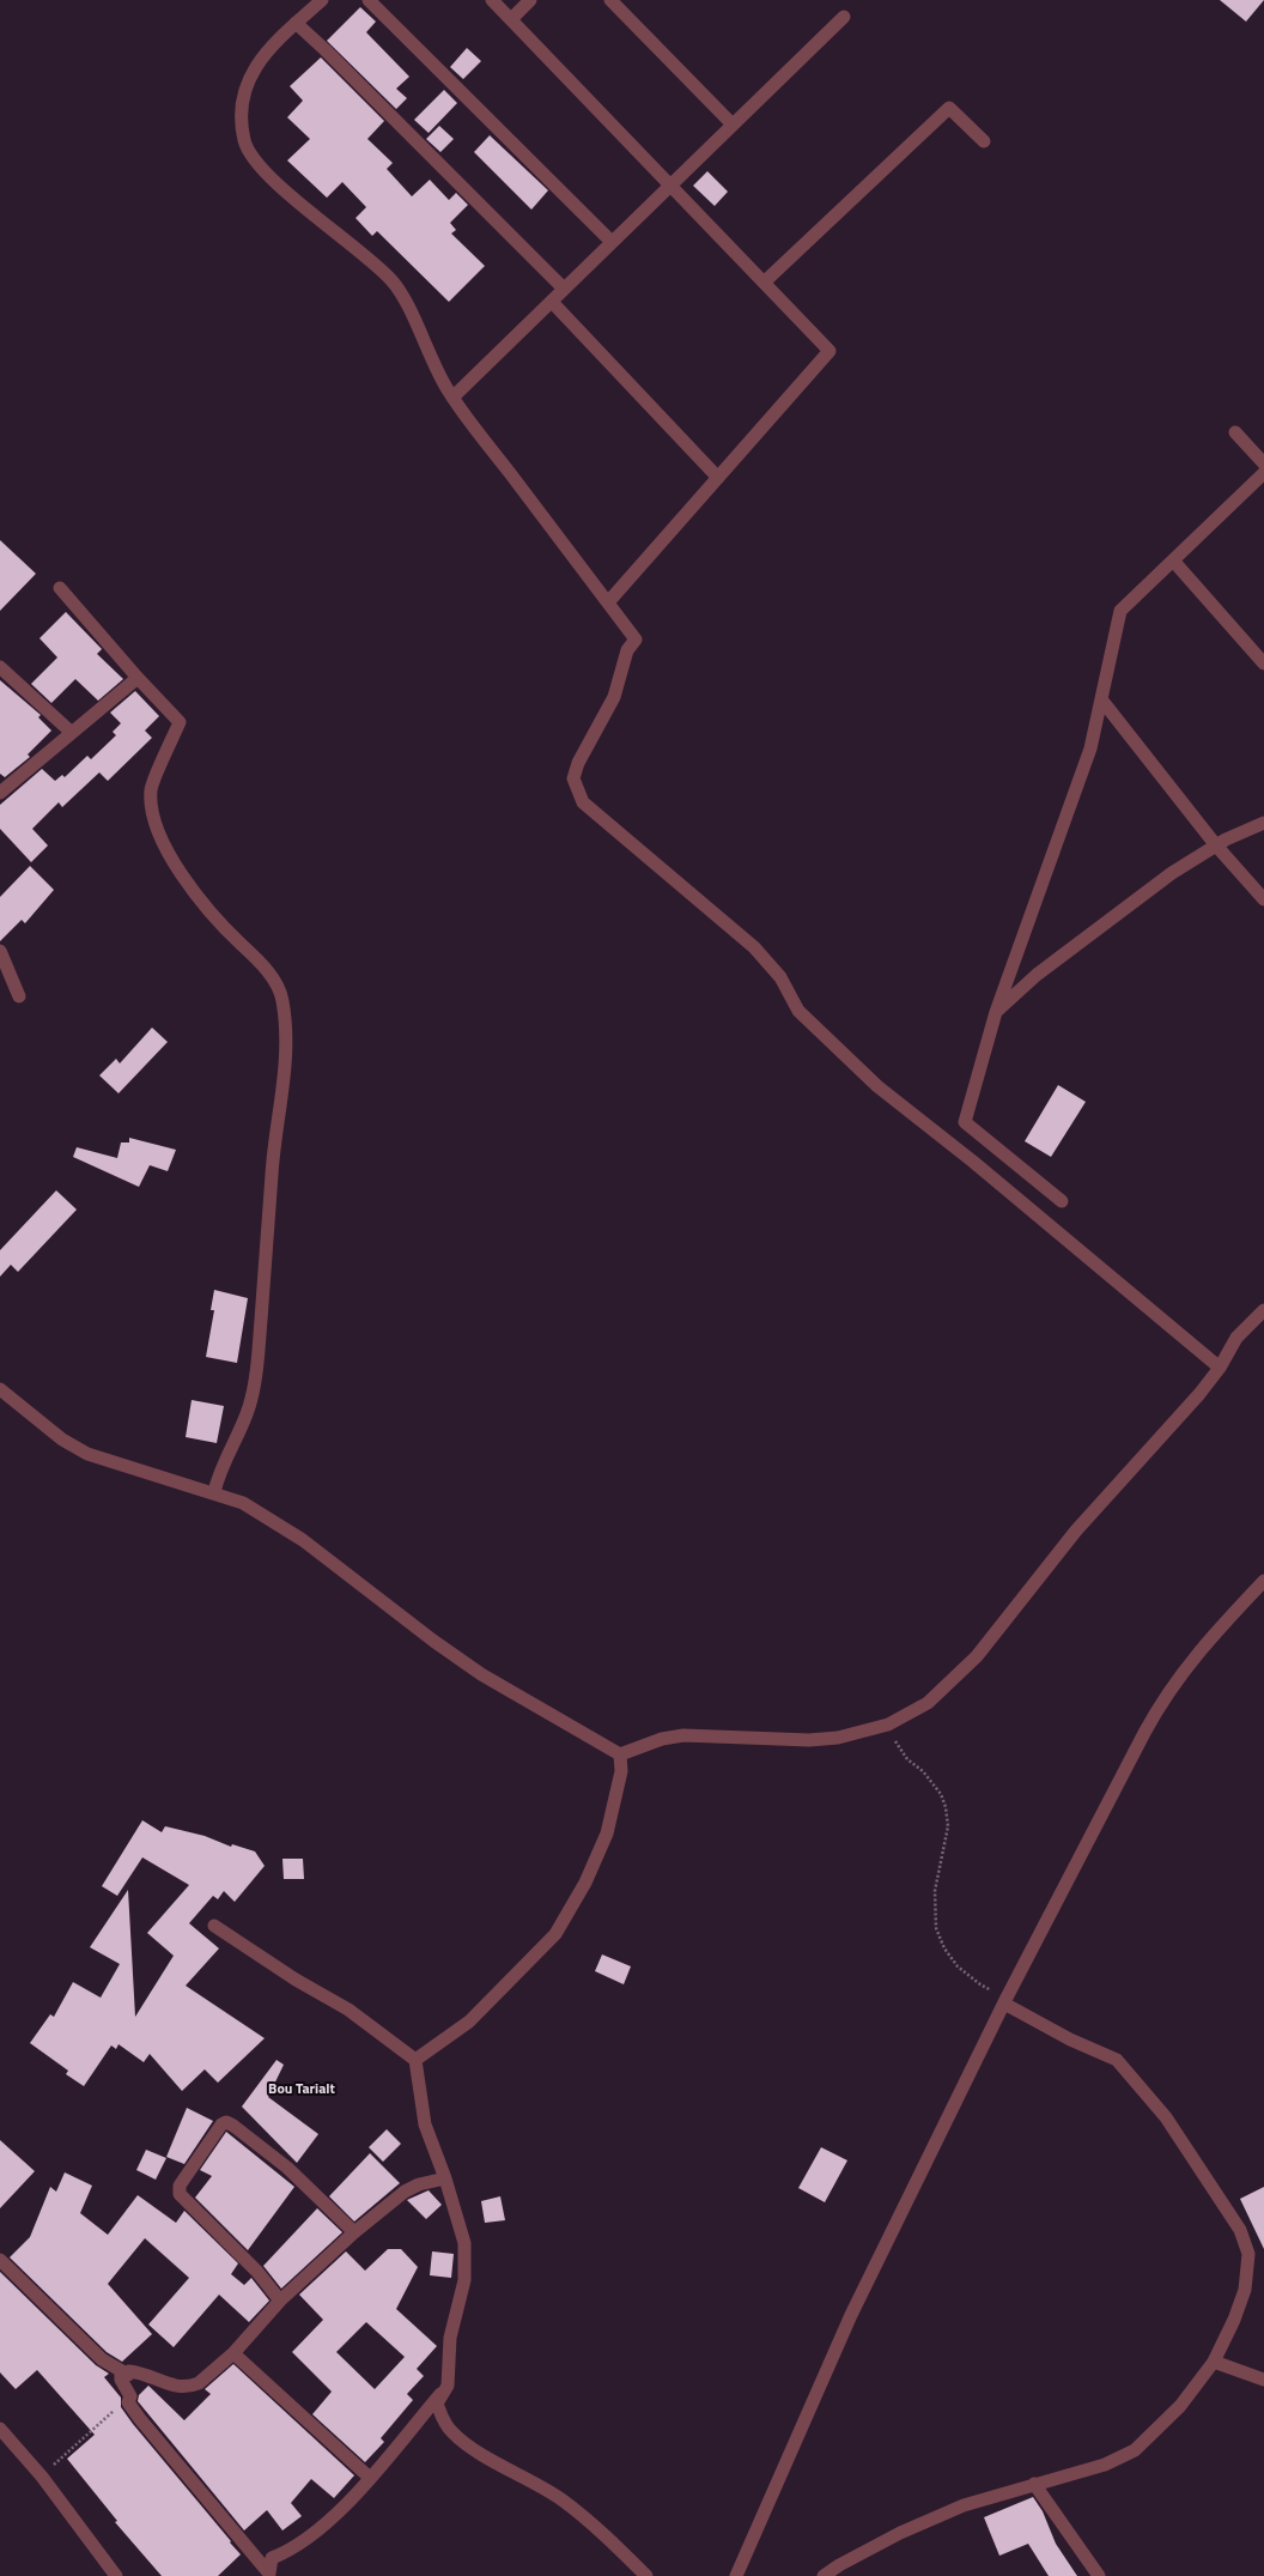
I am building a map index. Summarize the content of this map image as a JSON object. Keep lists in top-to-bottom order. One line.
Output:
{"districts":["Bou Tarialt"]}
